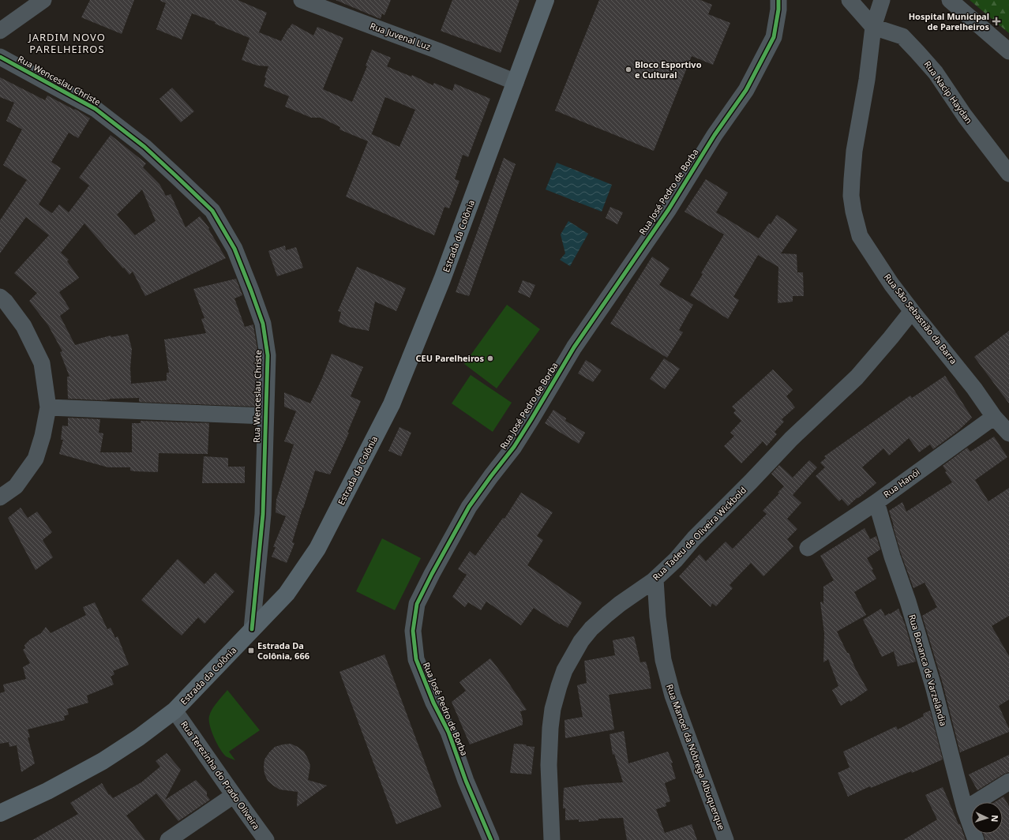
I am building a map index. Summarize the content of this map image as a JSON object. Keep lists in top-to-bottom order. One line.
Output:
{"streets":{"main road":["Estrada da Colônia"],"street":["Rua Juvenal Luz","Rua Wenceslau Christe","Rua Nacip Haydan","Rua José Pedro de Borba","Rua São Sebastião da Barra","Rua Hanói","Rua Tadeu de Oliveira Wickbold","Rua Bonanca de Varzelândia","Rua Manoel da Nóbrega Albuquerque","Rua Terezinha do Prado Oliveira"]},"crossings":[["Rua Juvenal Luz","Estrada da Colônia"],["Rua Wenceslau Christe","Estrada da Colônia"],["Rua Nacip Haydan","Rua São Sebastião da Barra"],["Estrada da Colônia","Rua Terezinha do Prado Oliveira"],["Rua São Sebastião da Barra","Rua Hanói"],["Rua São Sebastião da Barra","Rua Tadeu de Oliveira Wickbold"],["Rua Hanói","Rua Bonanca de Varzelândia"],["Rua Tadeu de Oliveira Wickbold","Rua Manoel da Nóbrega Albuquerque"]],"districts":["JARDIM NOVO PARELHEIROS"],"places":{"health":["Hospital Municipal de Parelheiros"],"other":["Bloco Esportivo e Cultural","CEU Parelheiros"],"transit":["Estrada Da Colônia, 666"]},"north":"right"}
